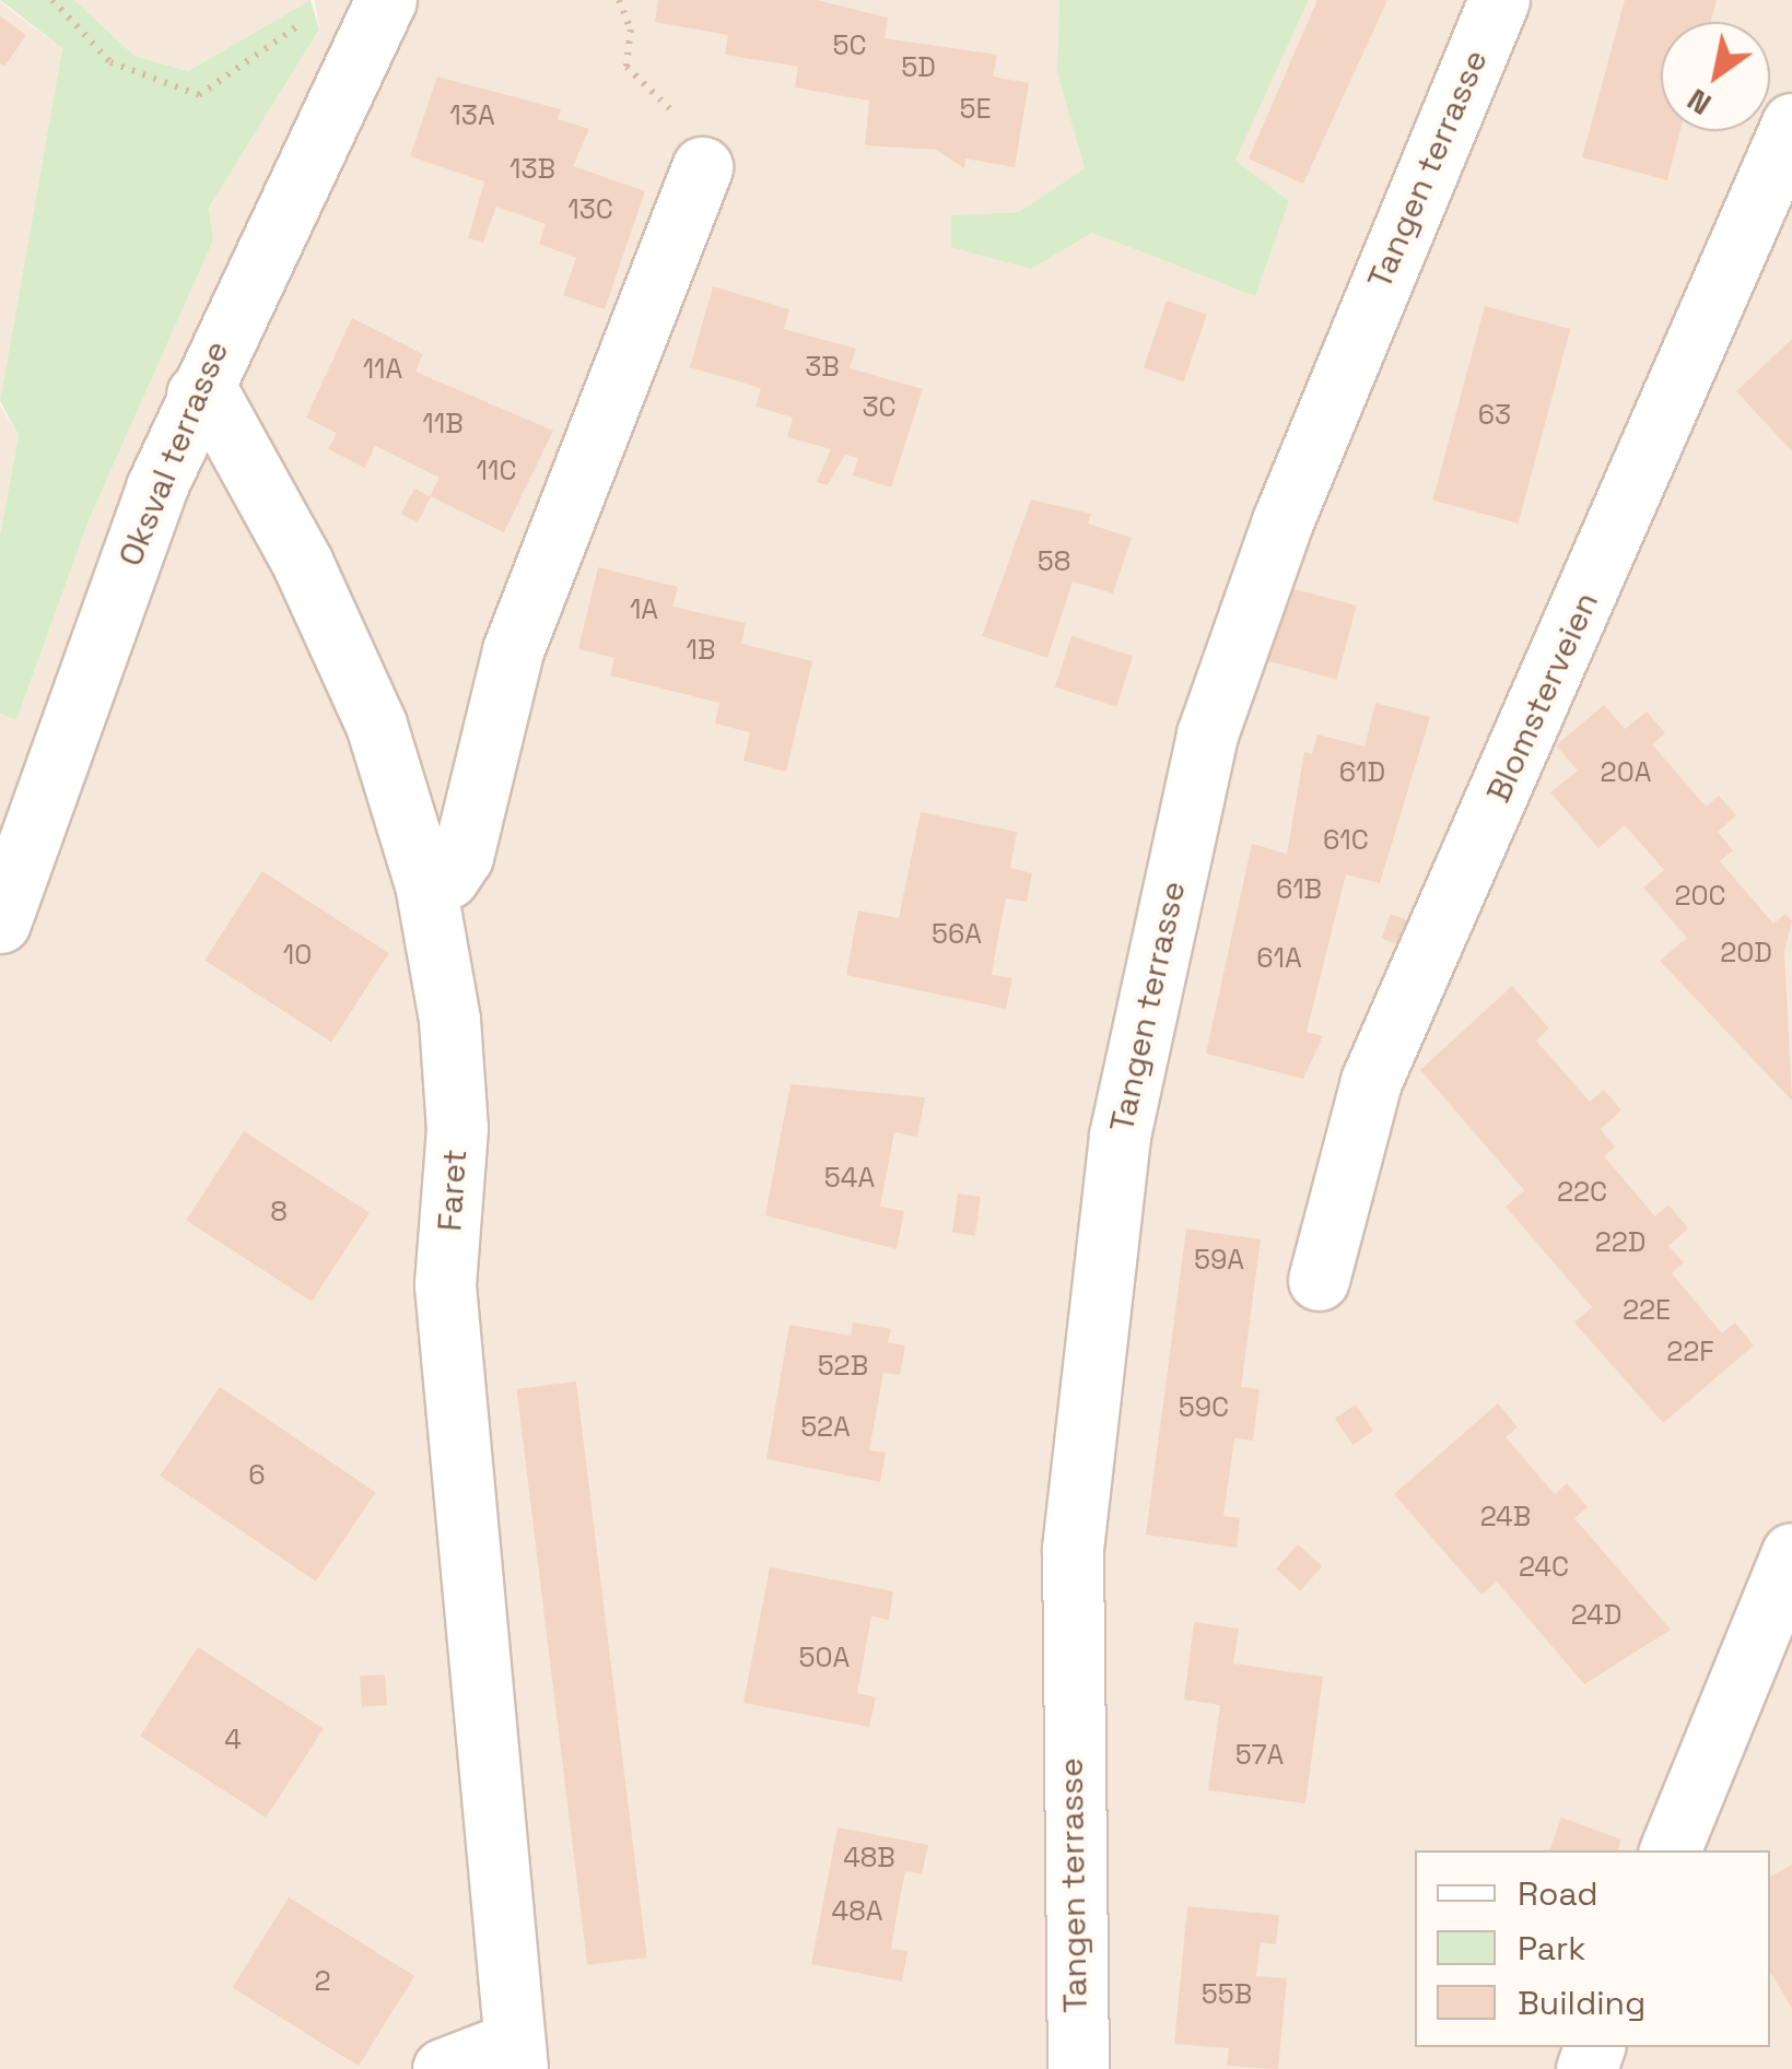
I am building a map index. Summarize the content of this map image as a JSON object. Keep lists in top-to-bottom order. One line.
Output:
{"streets":{"street":["Tangen terrasse","Oksval terrasse","Blomsterveien","Faret"]},"crossings":[["Oksval terrasse","Faret"]],"house_numbers":["5C","5D","5E","13A","13B","13C","3B","11A","3C","63","11B","11C","58","1A","1B","61D","20A","61C","61B","20C","56A","20D","10","61A","54A","22C","8","22D","59A","22E","22F","52B","59C","52A","6","24B","24C","24D","50A","4","57A","48B","48A","2","55B"],"legend":["Road","Park","Building"],"north":"bottom left"}
